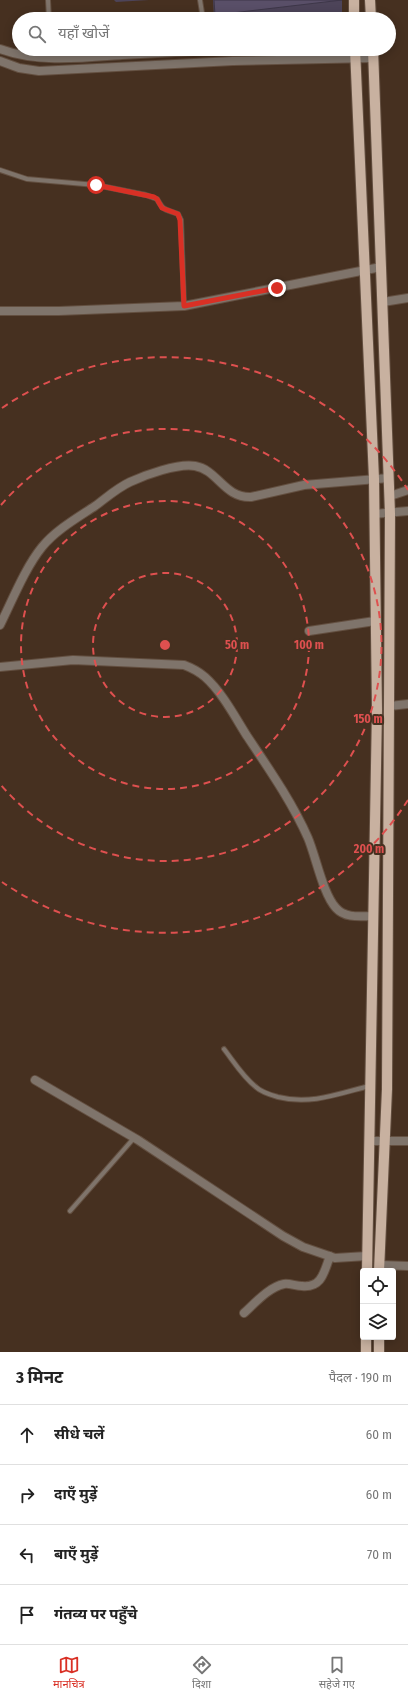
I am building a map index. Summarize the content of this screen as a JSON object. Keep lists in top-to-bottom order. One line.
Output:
{"page":{"search":"यहाँ खोजें","heading":["3 मिनट","पैदल · 190 m"],"list":[["सीधे चलें","60 m"],["दाएँ मुड़ें","60 m"],["बाएँ मुड़ें","70 m"],"गंतव्य पर पहुँचे"],"nav":["मानचित्र","दिशा","सहेजे गए"]},"rings":["50 m","100 m","150 m","200 m"]}
